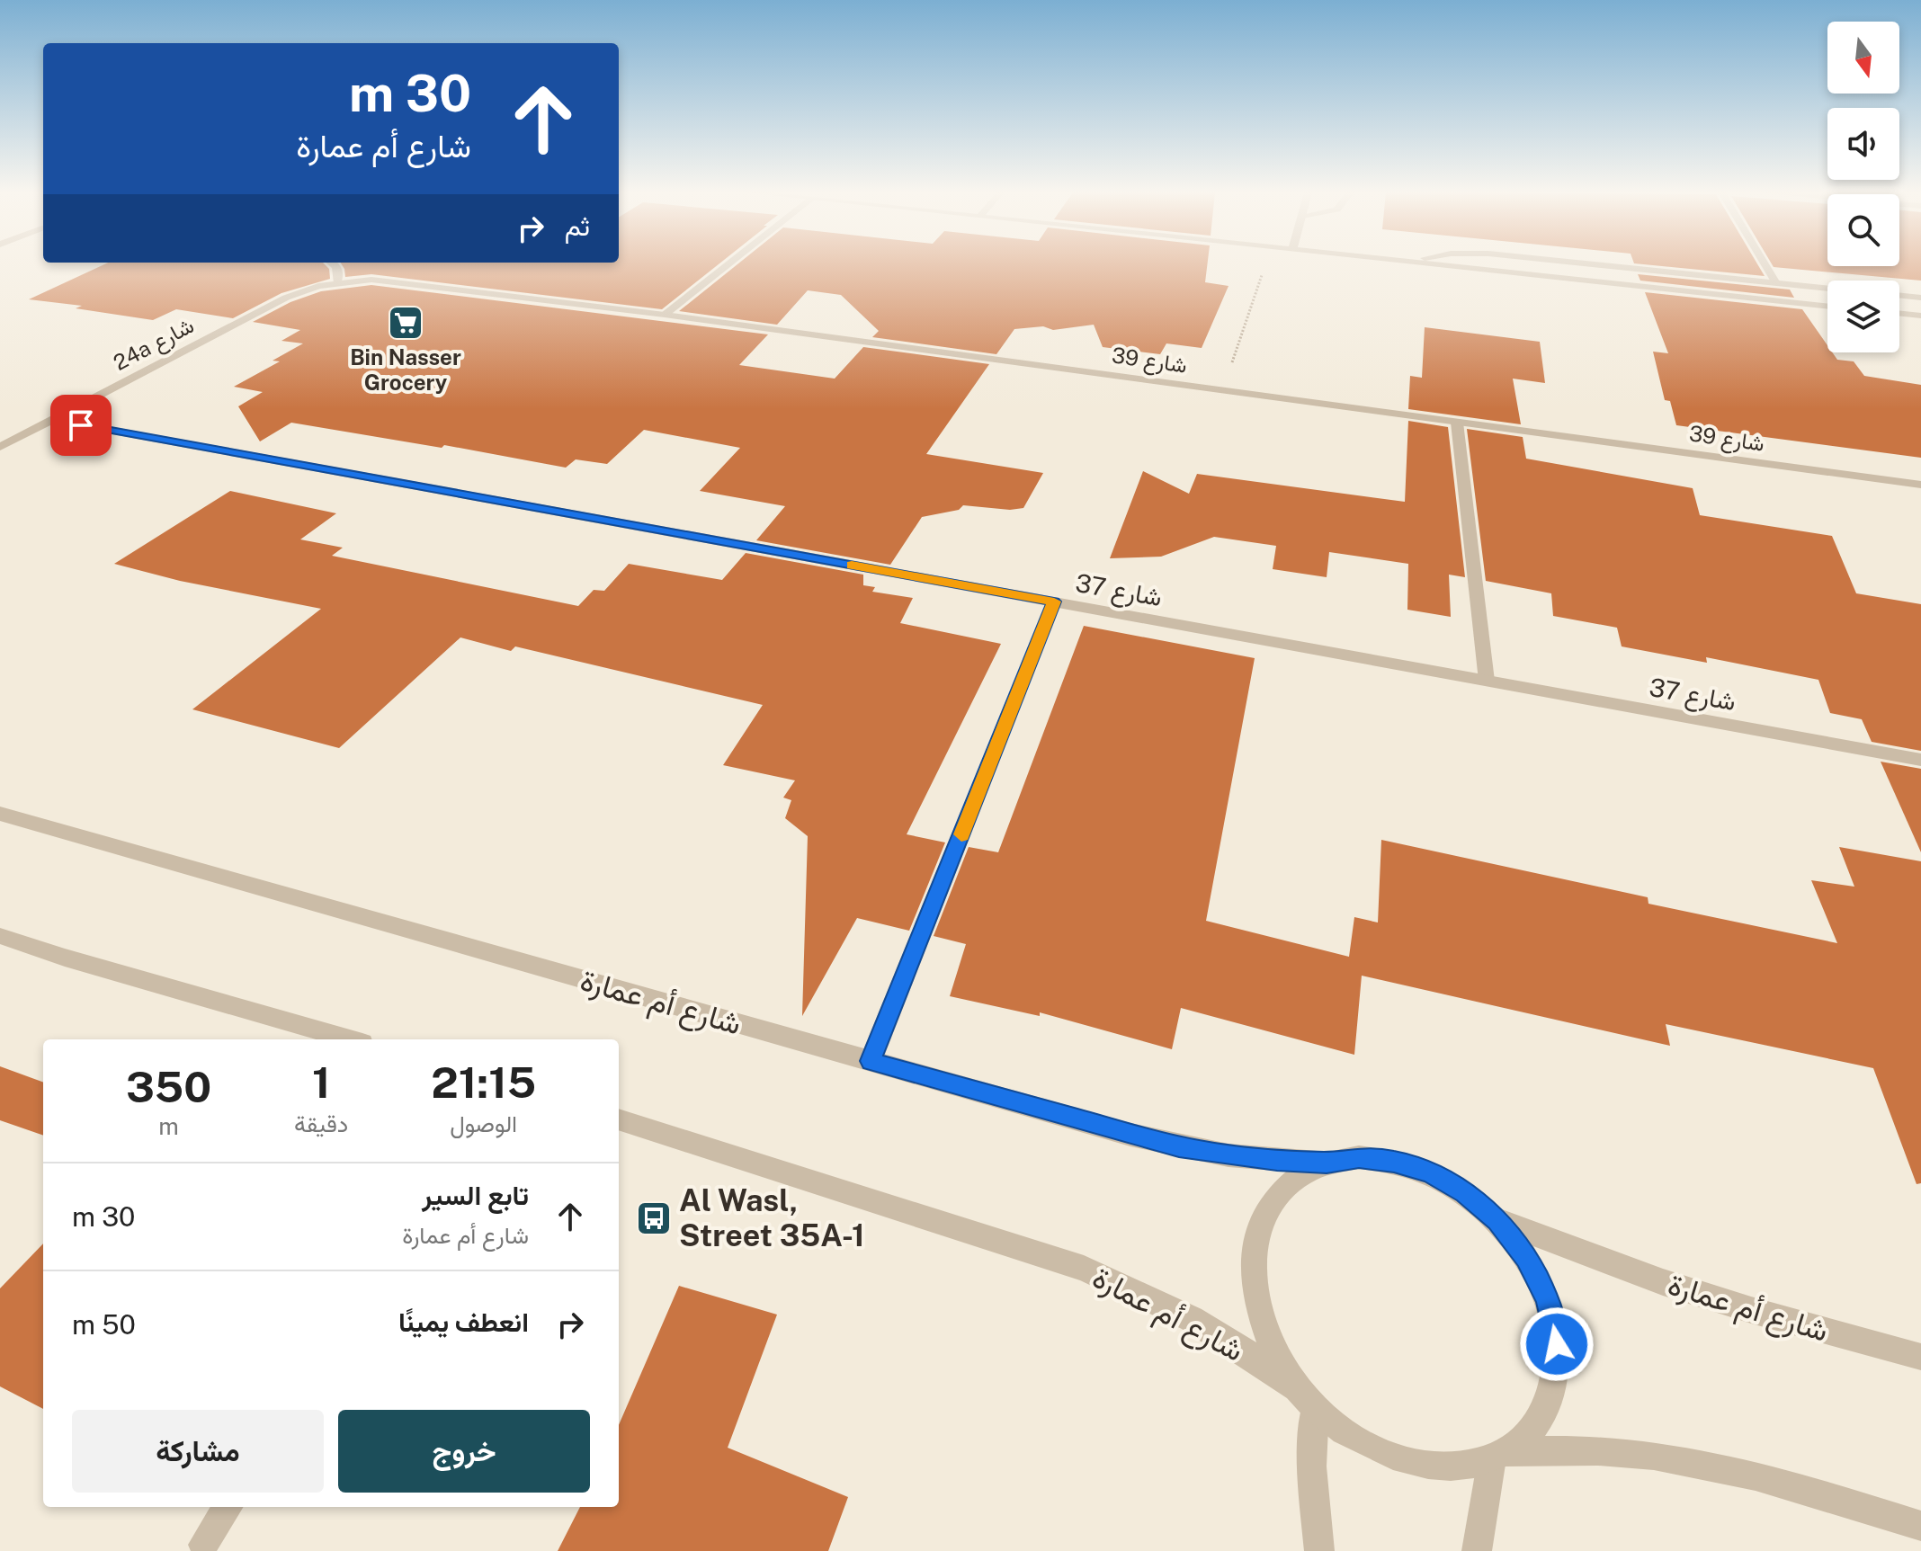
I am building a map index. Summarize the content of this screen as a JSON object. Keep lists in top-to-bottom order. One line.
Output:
{"streets":{"street":["24a شارع","شارع 39","شارع 37","شارع أم عمارة"]},"crossings":[["24a شارع","شارع 39"],["24a شارع","شارع 37"]],"places":{"supermarket":["Bin Nasser Grocery"],"bus stop":["Al Wasl, Street 35A-1"]},"north":"bottom","page":{"turn":["30 m","شارع أم عمارة"],"then":"ثم","eta":["21:15","الوصول","1","دقيقة","350","m"],"list":[{"name":"تابع السير","note":"شارع أم عمارة","value":"30 m"},{"name":"انعطف يمينًا","value":"50 m"}],"buttons":["خروج","مشاركة"]}}
